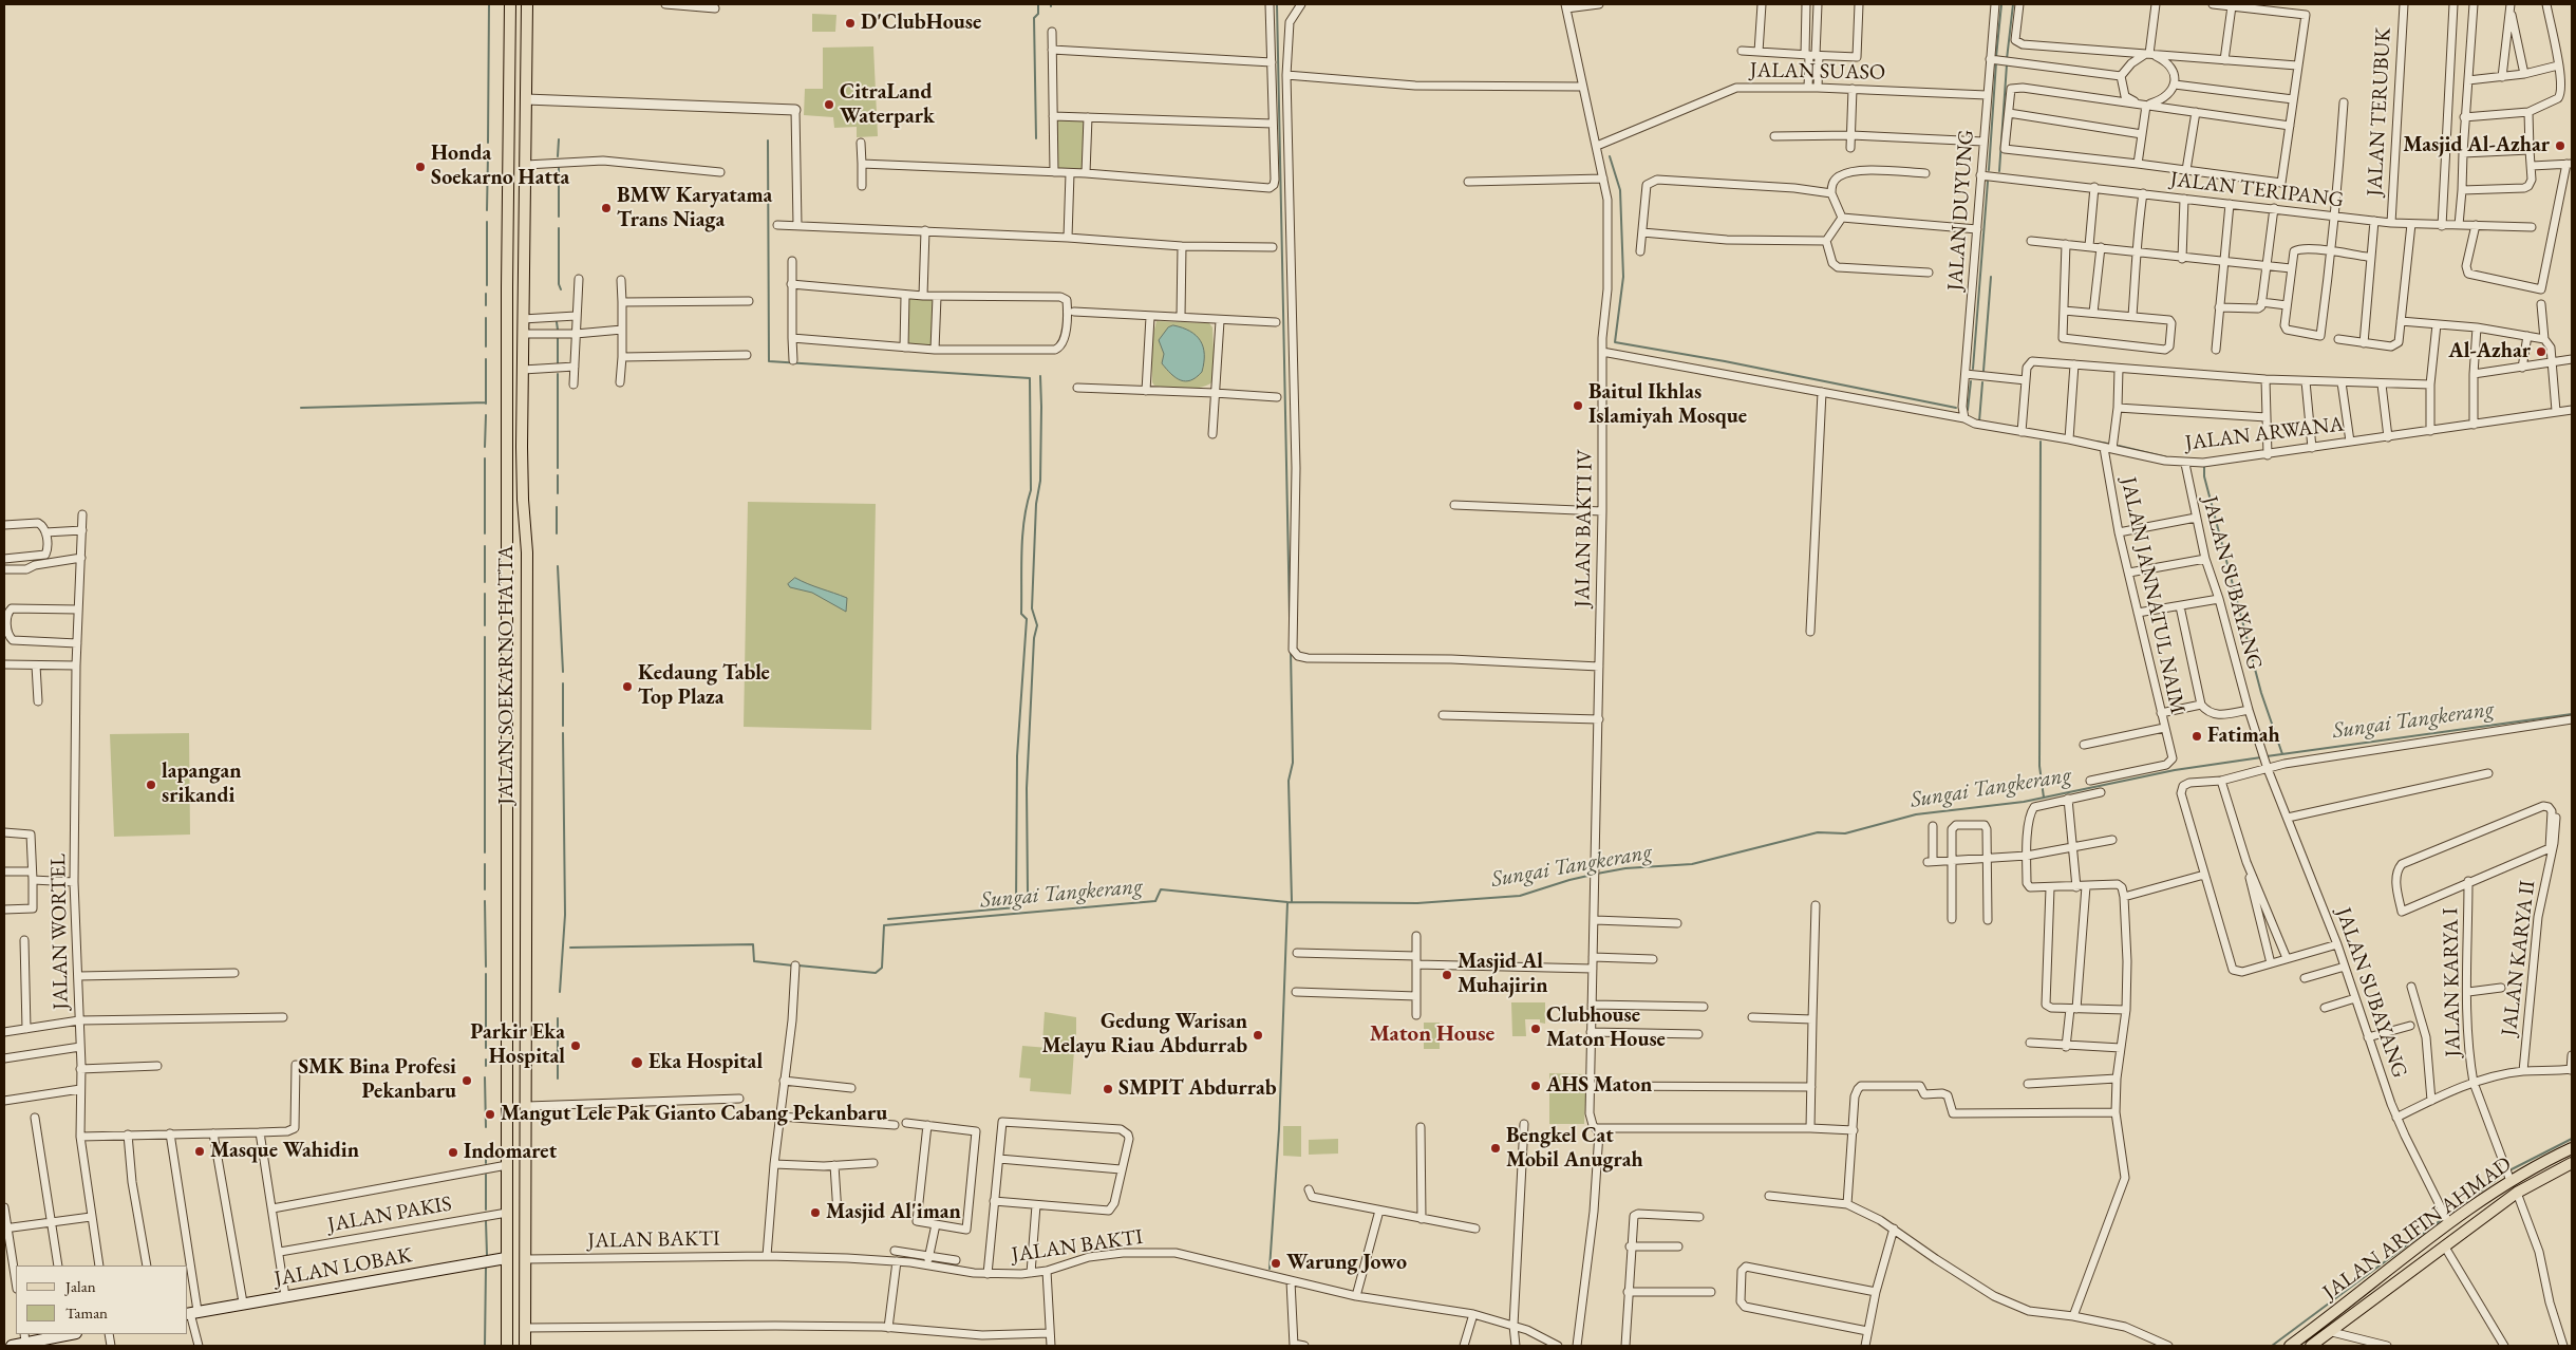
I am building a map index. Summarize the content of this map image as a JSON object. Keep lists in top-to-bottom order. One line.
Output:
{"streets":{"main road":["JALAN SOEKARNO HATTA","JALAN ARIFIN AHMAD","JALAN LOBAK"],"street":["JALAN SUASO","JALAN TERUBUK","JALAN TERIPANG","JALAN DUYUNG","JALAN ARWANA","JALAN BAKTI IV","JALAN SUBAYANG","JALAN JANNATUL NAIM","JALAN WORTEL","JALAN KARYA II","JALAN KARYA I","JALAN PAKIS","JALAN BAKTI"]},"crossings":[["JALAN SUASO","JALAN DUYUNG"],["JALAN SUASO","JALAN BAKTI IV"],["JALAN TERUBUK","JALAN TERIPANG"],["JALAN TERIPANG","JALAN DUYUNG"],["JALAN DUYUNG","JALAN ARWANA"],["JALAN ARWANA","JALAN BAKTI IV"],["JALAN ARWANA","JALAN SUBAYANG"],["JALAN ARWANA","JALAN JANNATUL NAIM"],["JALAN SUBAYANG","JALAN ARIFIN AHMAD"],["JALAN SOEKARNO HATTA","JALAN PAKIS"],["JALAN SOEKARNO HATTA","JALAN BAKTI"],["JALAN SOEKARNO HATTA","JALAN LOBAK"],["JALAN KARYA I","JALAN ARIFIN AHMAD"]],"districts":["Maton House"],"water":["Sungai Tangkerang"],"places":["D'ClubHouse","CitraLand Waterpark","Masjid Al-Azhar","Honda Soekarno Hatta","BMW Karyatama Trans Niaga","Al-Azhar","Baitul Ikhlas Islamiyah Mosque","Kedaung Table Top Plaza","Fatimah","lapangan srikandi","Masjid Al Muhajirin","Clubhouse Maton House","Gedung Warisan Melayu Riau Abdurrab","Parkir Eka Hospital","Eka Hospital","SMK Bina Profesi Pekanbaru","AHS Maton","SMPIT Abdurrab","Mangut Lele Pak Gianto Cabang Pekanbaru","Bengkel Cat Mobil Anugrah","Masque Wahidin","Indomaret","Masjid Al'iman","Warung Jowo"],"legend":["Jalan","Taman"]}
